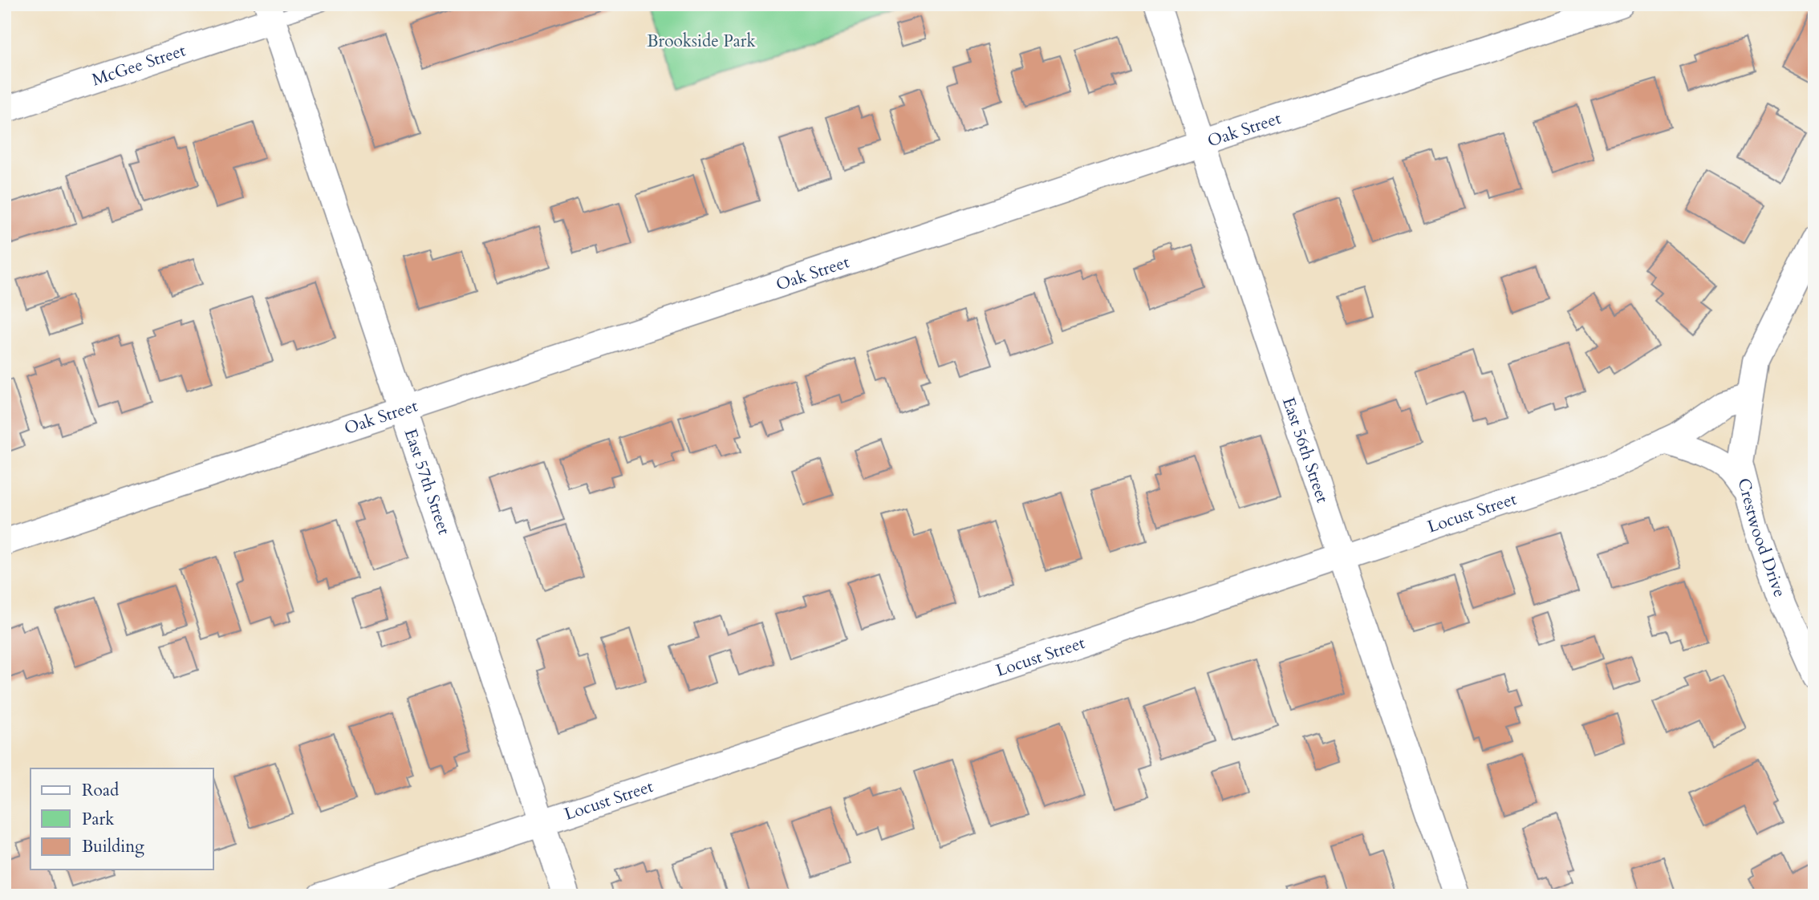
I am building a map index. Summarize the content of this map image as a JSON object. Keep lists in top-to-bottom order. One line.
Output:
{"streets":{"street":["McGee Street","Oak Street","East 56th Street","East 57th Street","Locust Street","Crestwood Drive"]},"crossings":[["McGee Street","East 57th Street"],["Oak Street","East 56th Street"],["Oak Street","East 57th Street"],["East 56th Street","Locust Street"],["East 57th Street","Locust Street"],["Locust Street","Crestwood Drive"]],"parks":["Brookside Park"],"legend":["Road","Park","Building"]}
